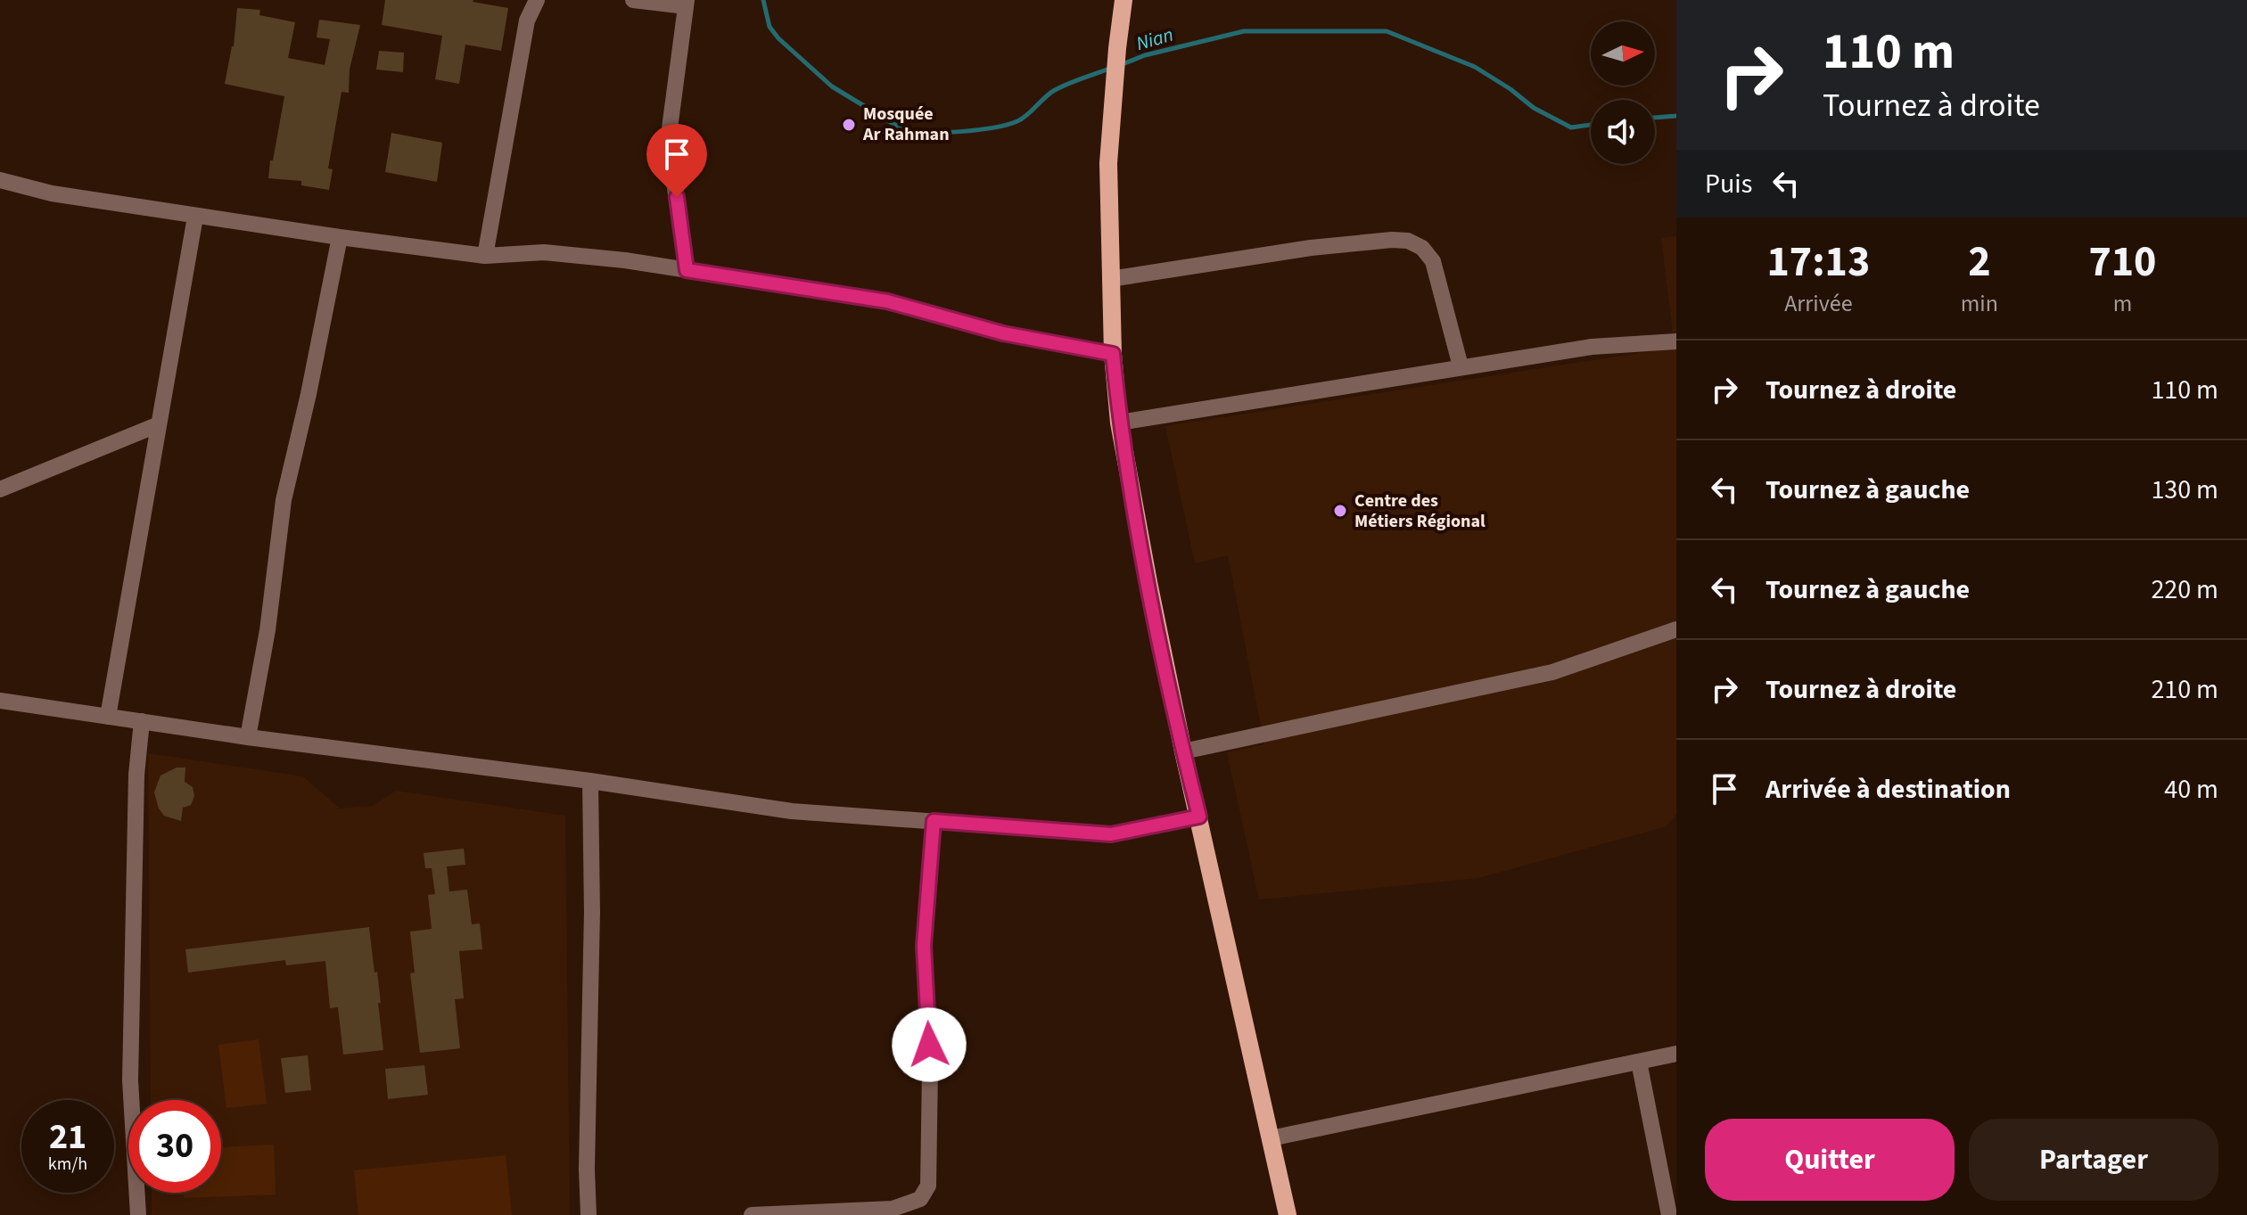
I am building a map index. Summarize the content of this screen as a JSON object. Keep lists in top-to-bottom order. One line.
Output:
{"water":["Nian"],"places":["Mosquée Ar Rahman","Centre des Métiers Régional"],"north":"right","page":{"turn":["110 m","Tournez à droite"],"then":"Puis","eta":["17:13","Arrivée","2","min","710","m"],"list":[{"name":"Tournez à droite","value":"110 m"},{"name":"Tournez à gauche","value":"130 m"},{"name":"Tournez à gauche","value":"220 m"},{"name":"Tournez à droite","value":"210 m"},{"name":"Arrivée à destination","value":"40 m"}],"speed":"21 km/h","limit":"30","buttons":["Quitter","Partager"]}}
